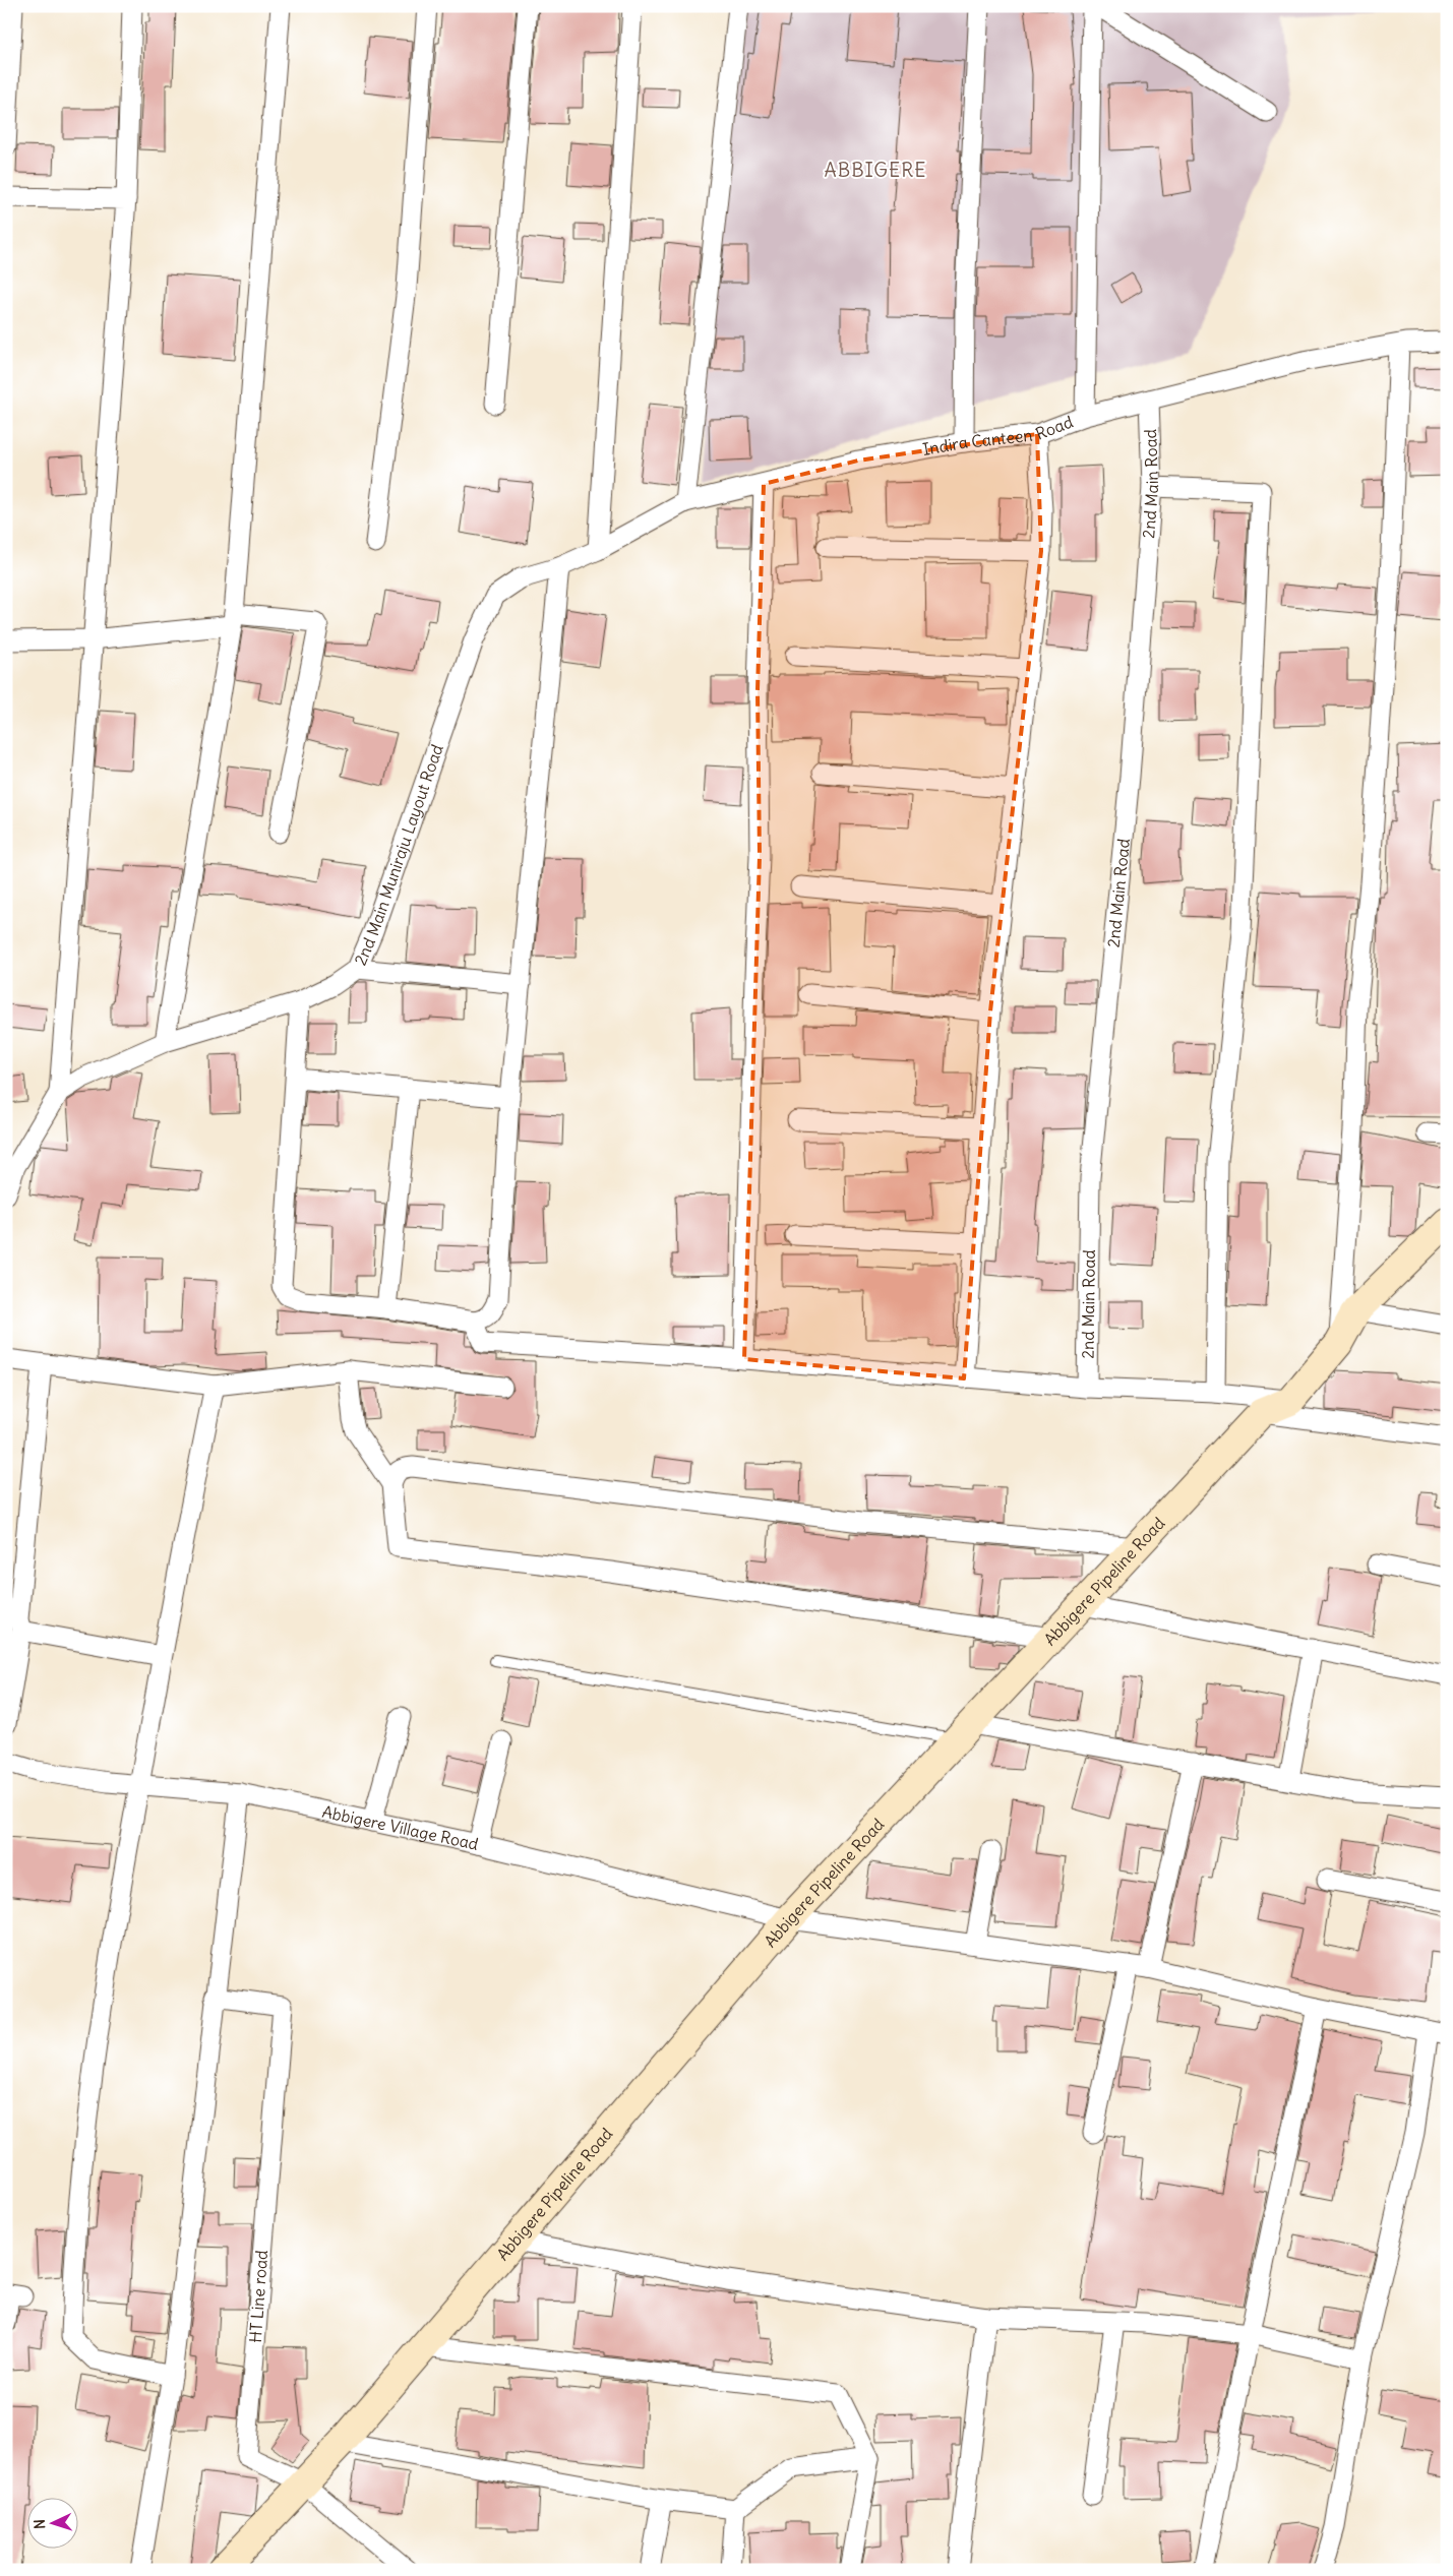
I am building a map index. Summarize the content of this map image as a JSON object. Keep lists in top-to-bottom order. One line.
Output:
{"streets":{"street":["Indira Canteen Road","2nd Main Road","2nd Main Muniraju Layout Road","Abbigere Pipeline Road","Abbigere Village Road","HT Line road"]},"crossings":[["Indira Canteen Road","2nd Main Road"],["Indira Canteen Road","2nd Main Muniraju Layout Road"],["Abbigere Pipeline Road","Abbigere Village Road"],["Abbigere Pipeline Road","HT Line road"]],"districts":["ABBIGERE"],"north":"left"}
